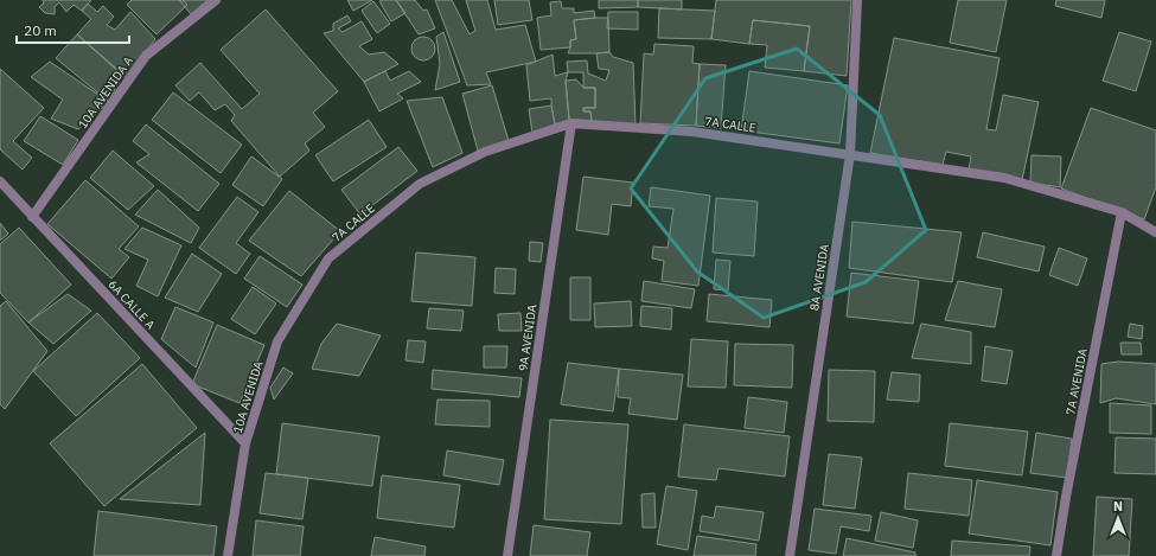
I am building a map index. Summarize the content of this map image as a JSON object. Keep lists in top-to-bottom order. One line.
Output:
{"streets":{"street":["10A AVENIDA A","7A CALLE","8A AVENIDA","6A CALLE A","9A AVENIDA","7A AVENIDA","10A AVENIDA"]},"crossings":[["10A AVENIDA A","6A CALLE A"],["7A CALLE","8A AVENIDA"],["7A CALLE","9A AVENIDA"],["7A CALLE","7A AVENIDA"],["7A CALLE","10A AVENIDA"],["6A CALLE A","10A AVENIDA"]],"scale_bar":"20 m","north":"top"}
